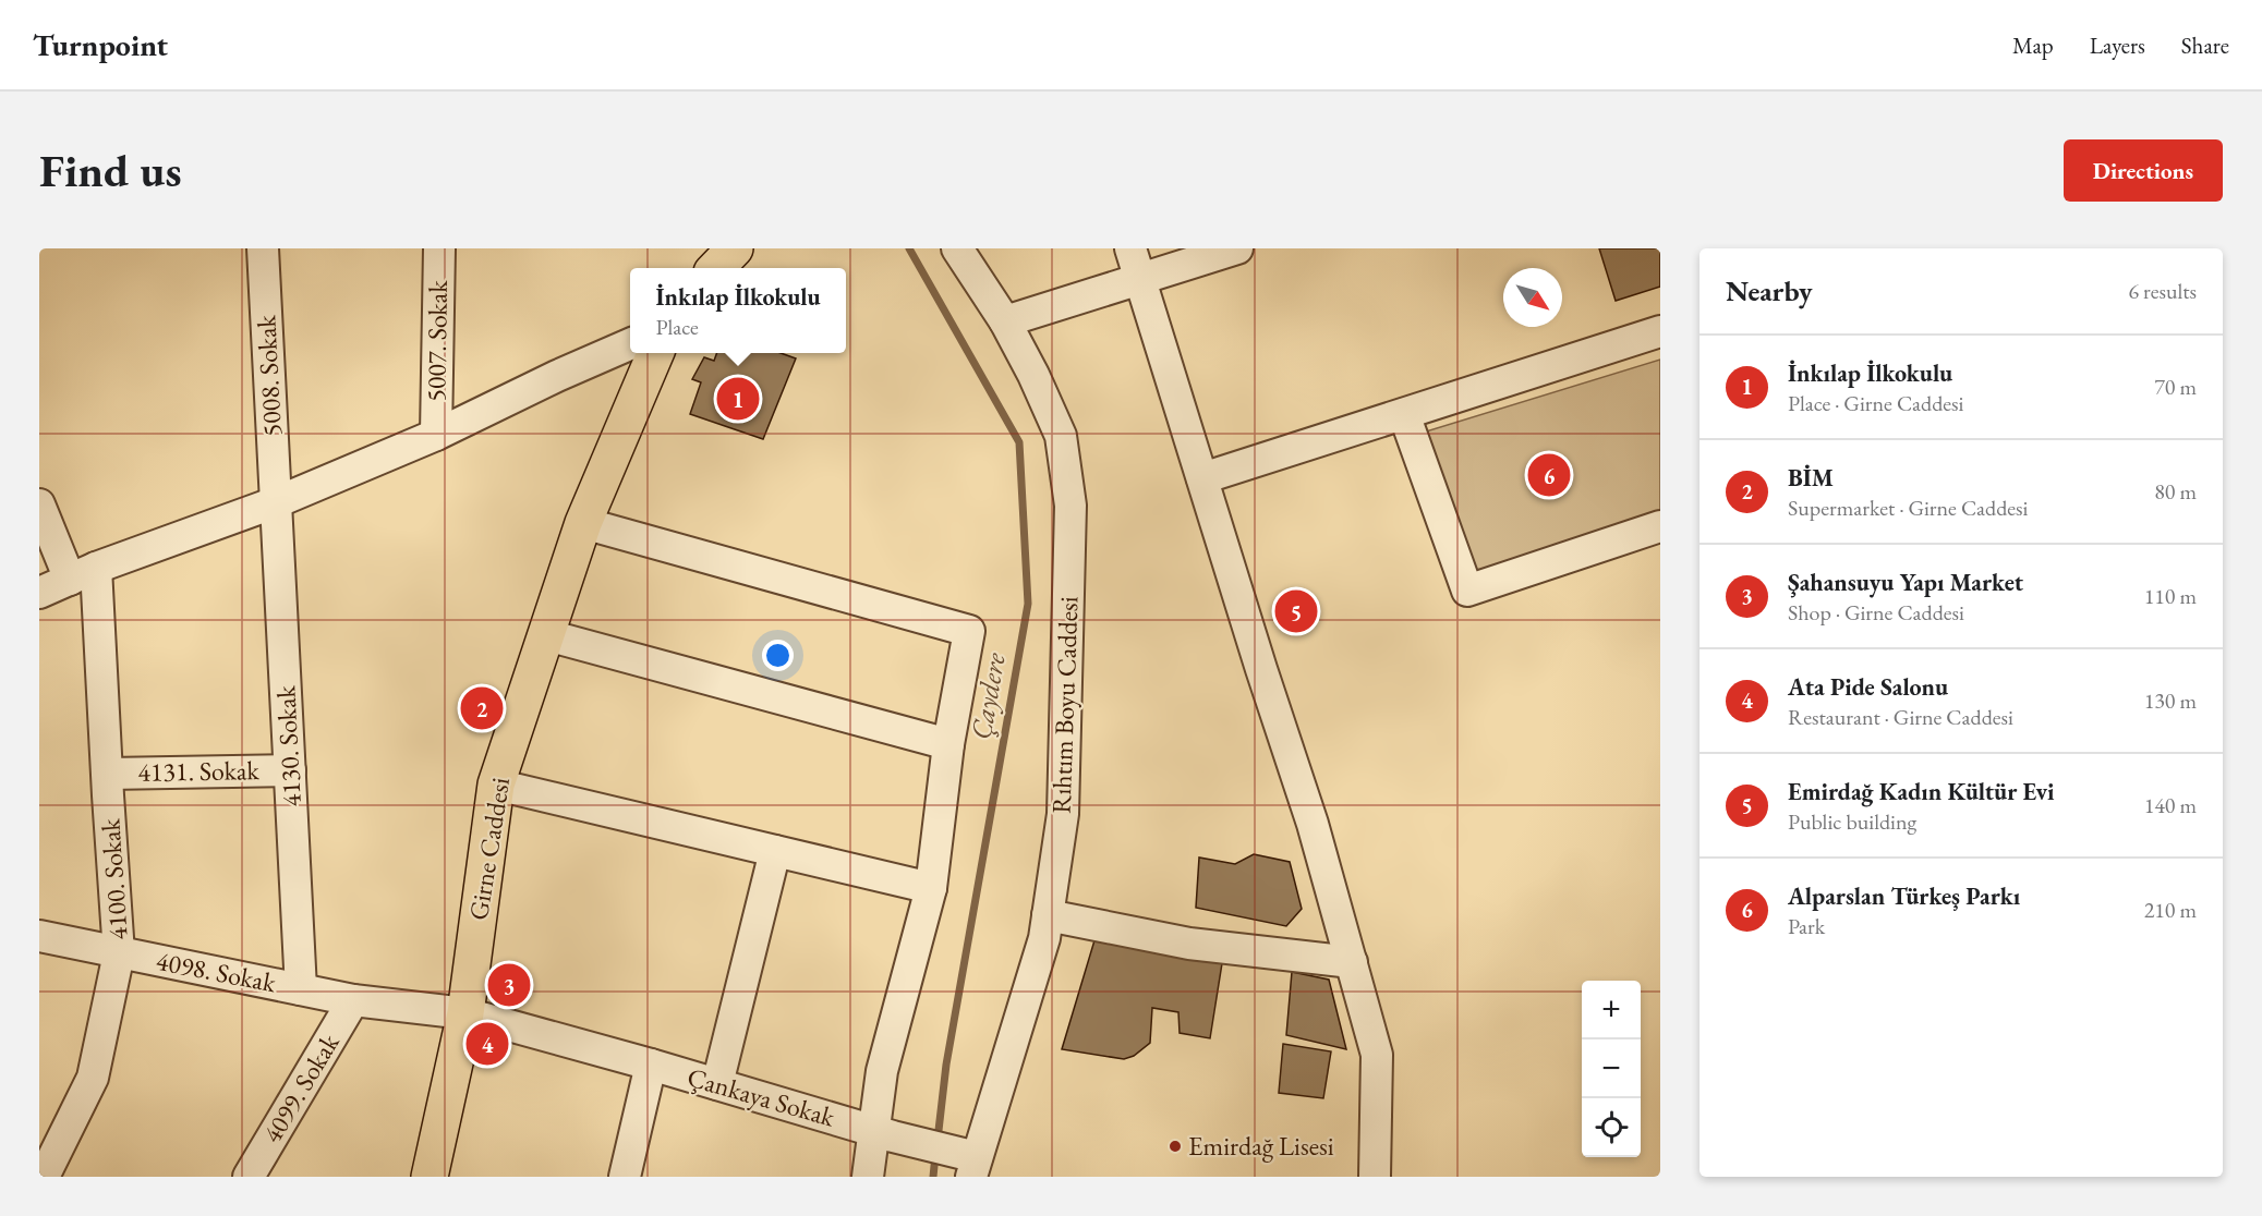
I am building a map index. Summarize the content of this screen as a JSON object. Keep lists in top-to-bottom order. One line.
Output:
{"streets":{"main road":["Girne Caddesi"],"street":["5007. Sokak","5008. Sokak","Rıhtım Boyu Caddesi","4130. Sokak","4131. Sokak","4100. Sokak","4098. Sokak","4099. Sokak","Çankaya Sokak"]},"crossings":[["5008. Sokak","4130. Sokak"],["Rıhtım Boyu Caddesi","Çankaya Sokak"],["4130. Sokak","4131. Sokak"],["4130. Sokak","4098. Sokak"],["4131. Sokak","4100. Sokak"],["Girne Caddesi","4098. Sokak"],["Girne Caddesi","Çankaya Sokak"],["4100. Sokak","4098. Sokak"],["4098. Sokak","4099. Sokak"],["4098. Sokak","Çankaya Sokak"]],"water":["Çaydere"],"places":["Emirdağ Lisesi"],"north":"bottom right","page":{"header":"Turnpoint","nav":["Map","Layers","Share"],"buttons":"Directions","title":"Find us","heading":["Nearby","6 results"],"popup":["İnkılap İlkokulu","Place"],"list":[{"mark":"1","name":"İnkılap İlkokulu","note":"Place · Girne Caddesi","value":"70 m"},{"mark":"2","name":"BİM","note":"Supermarket · Girne Caddesi","value":"80 m"},{"mark":"3","name":"Şahansuyu Yapı Market","note":"Shop · Girne Caddesi","value":"110 m"},{"mark":"4","name":"Ata Pide Salonu","note":"Restaurant · Girne Caddesi","value":"130 m"},{"mark":"5","name":"Emirdağ Kadın Kültür Evi","note":"Public building","value":"140 m"},{"mark":"6","name":"Alparslan Türkeş Parkı","note":"Park","value":"210 m"}],"pins":["1","6","5","2","3","4"],"map_buttons":["+","−"]}}
